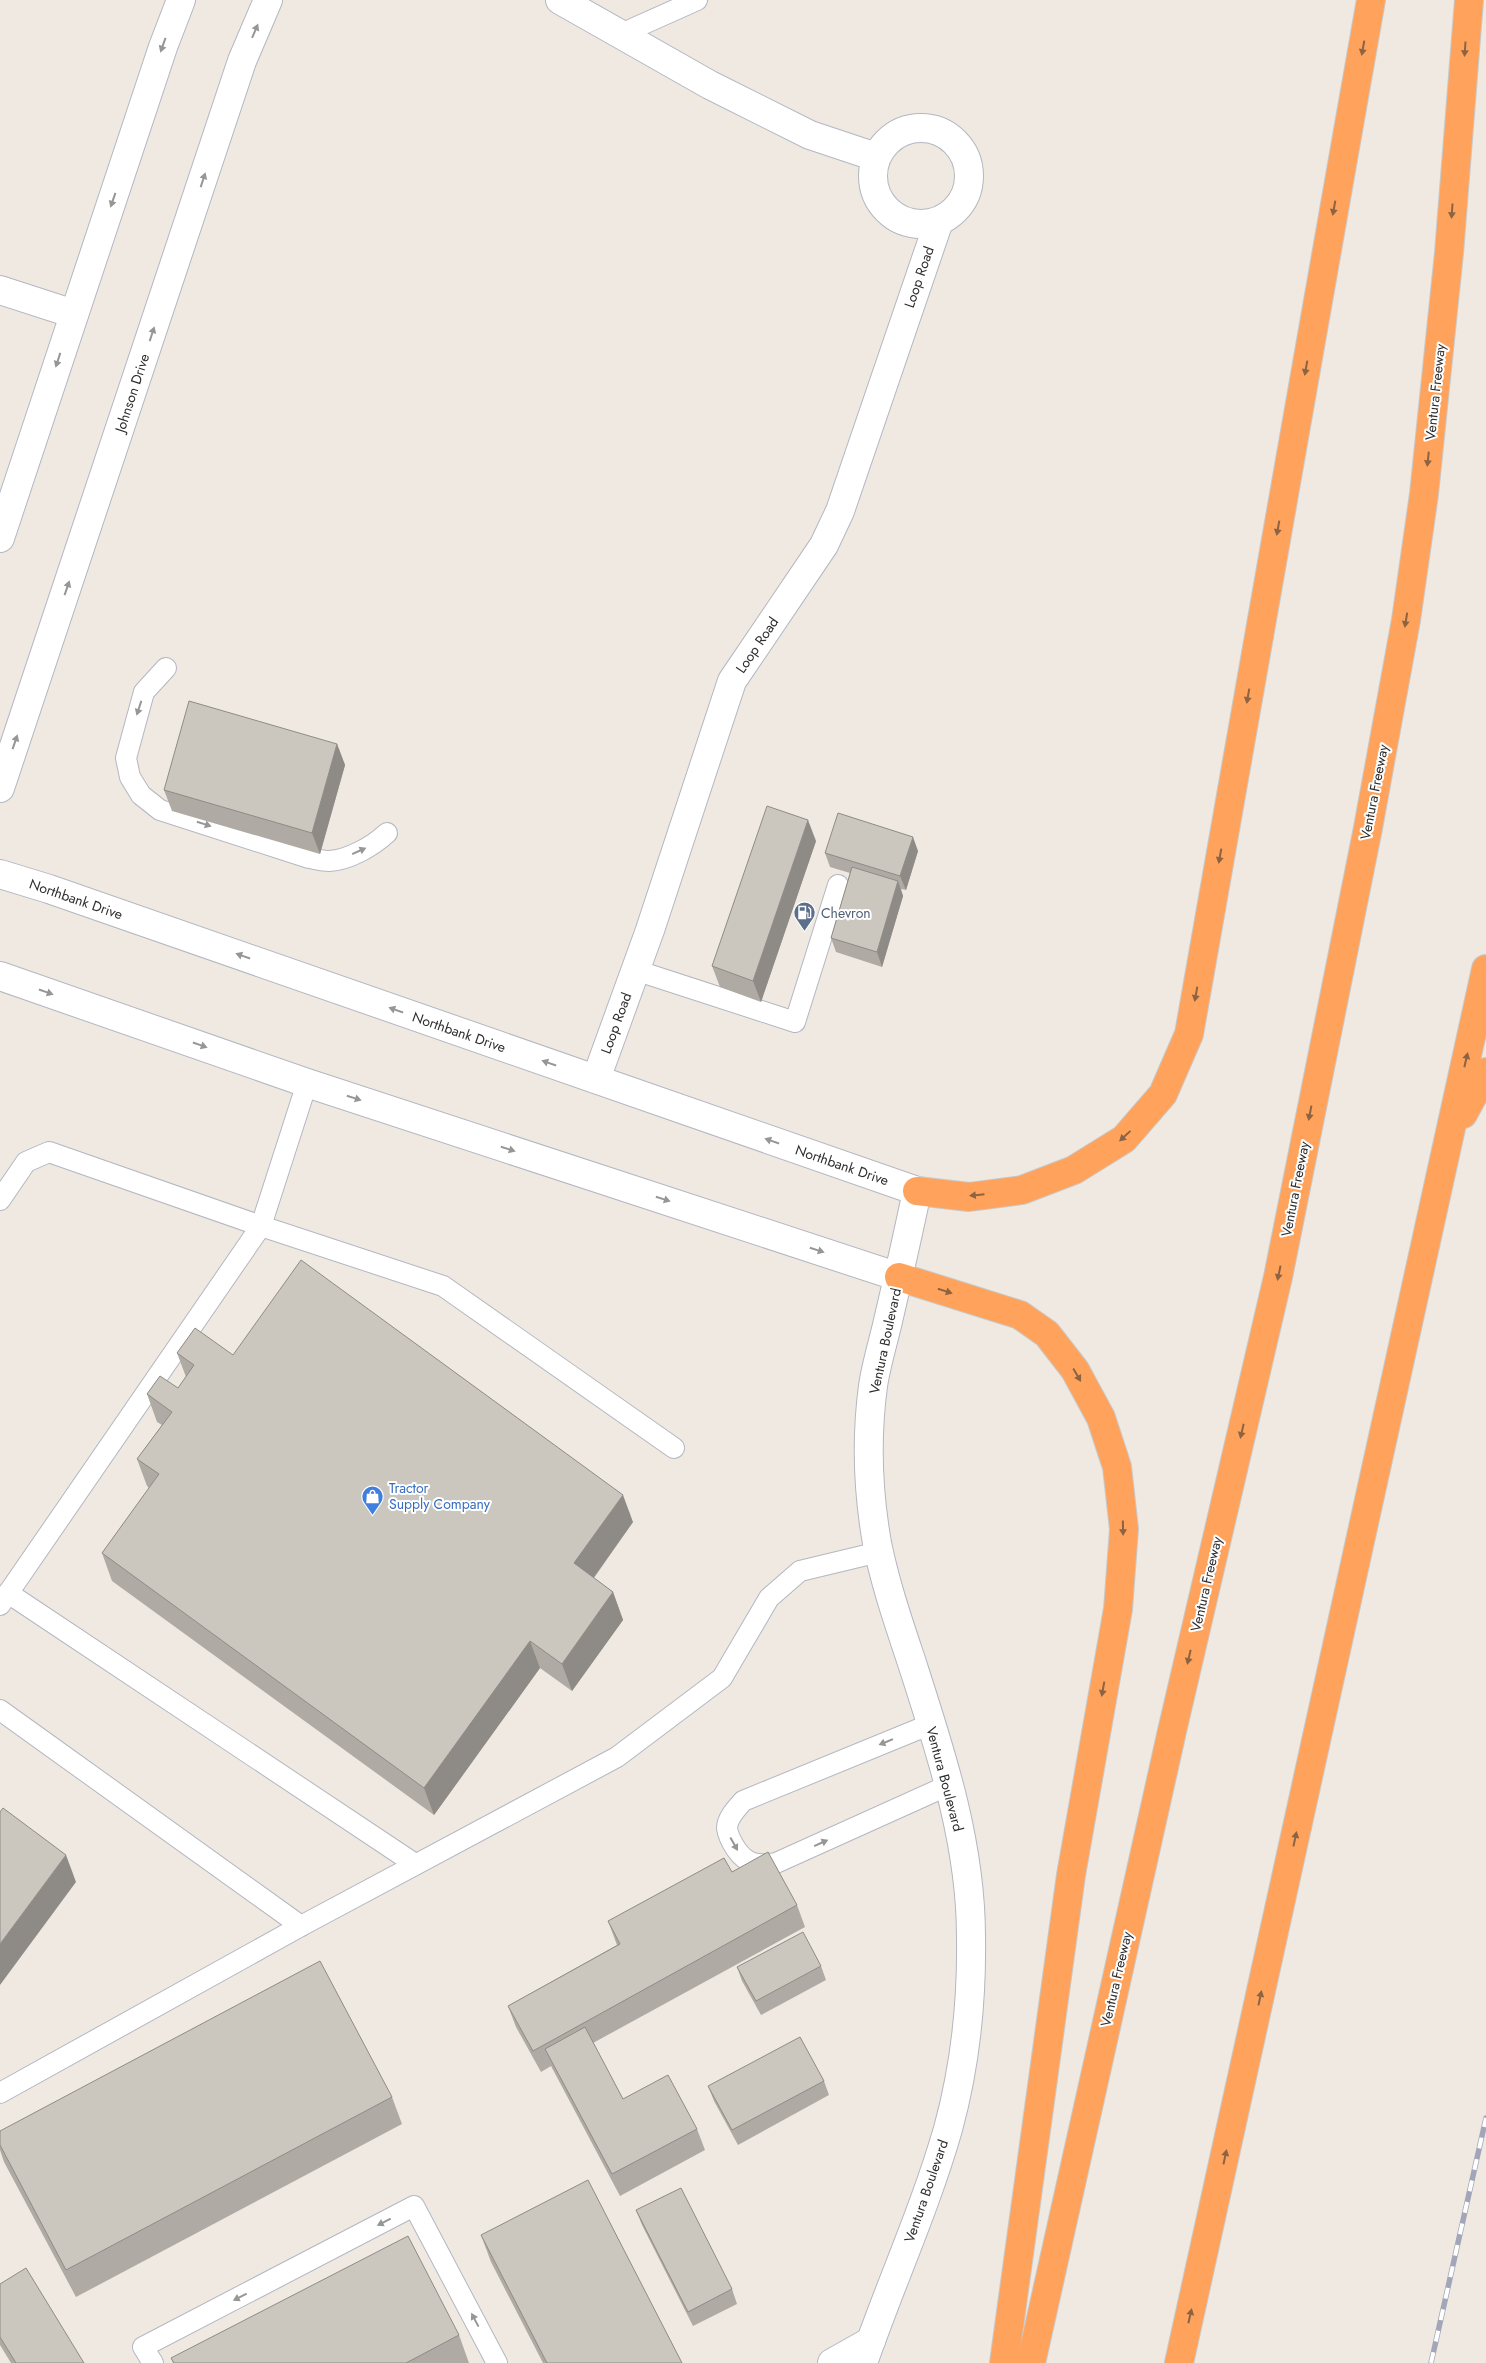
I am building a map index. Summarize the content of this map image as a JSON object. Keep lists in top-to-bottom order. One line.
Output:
{"streets":{"highway":["Ventura Freeway"],"main road":["Loop Road","Johnson Drive","Northbank Drive","Ventura Boulevard"]},"crossings":[["Loop Road","Northbank Drive"],["Northbank Drive","Ventura Boulevard"]],"places":{"fuel station":["Chevron"],"shop":["Tractor Supply Company"]}}
